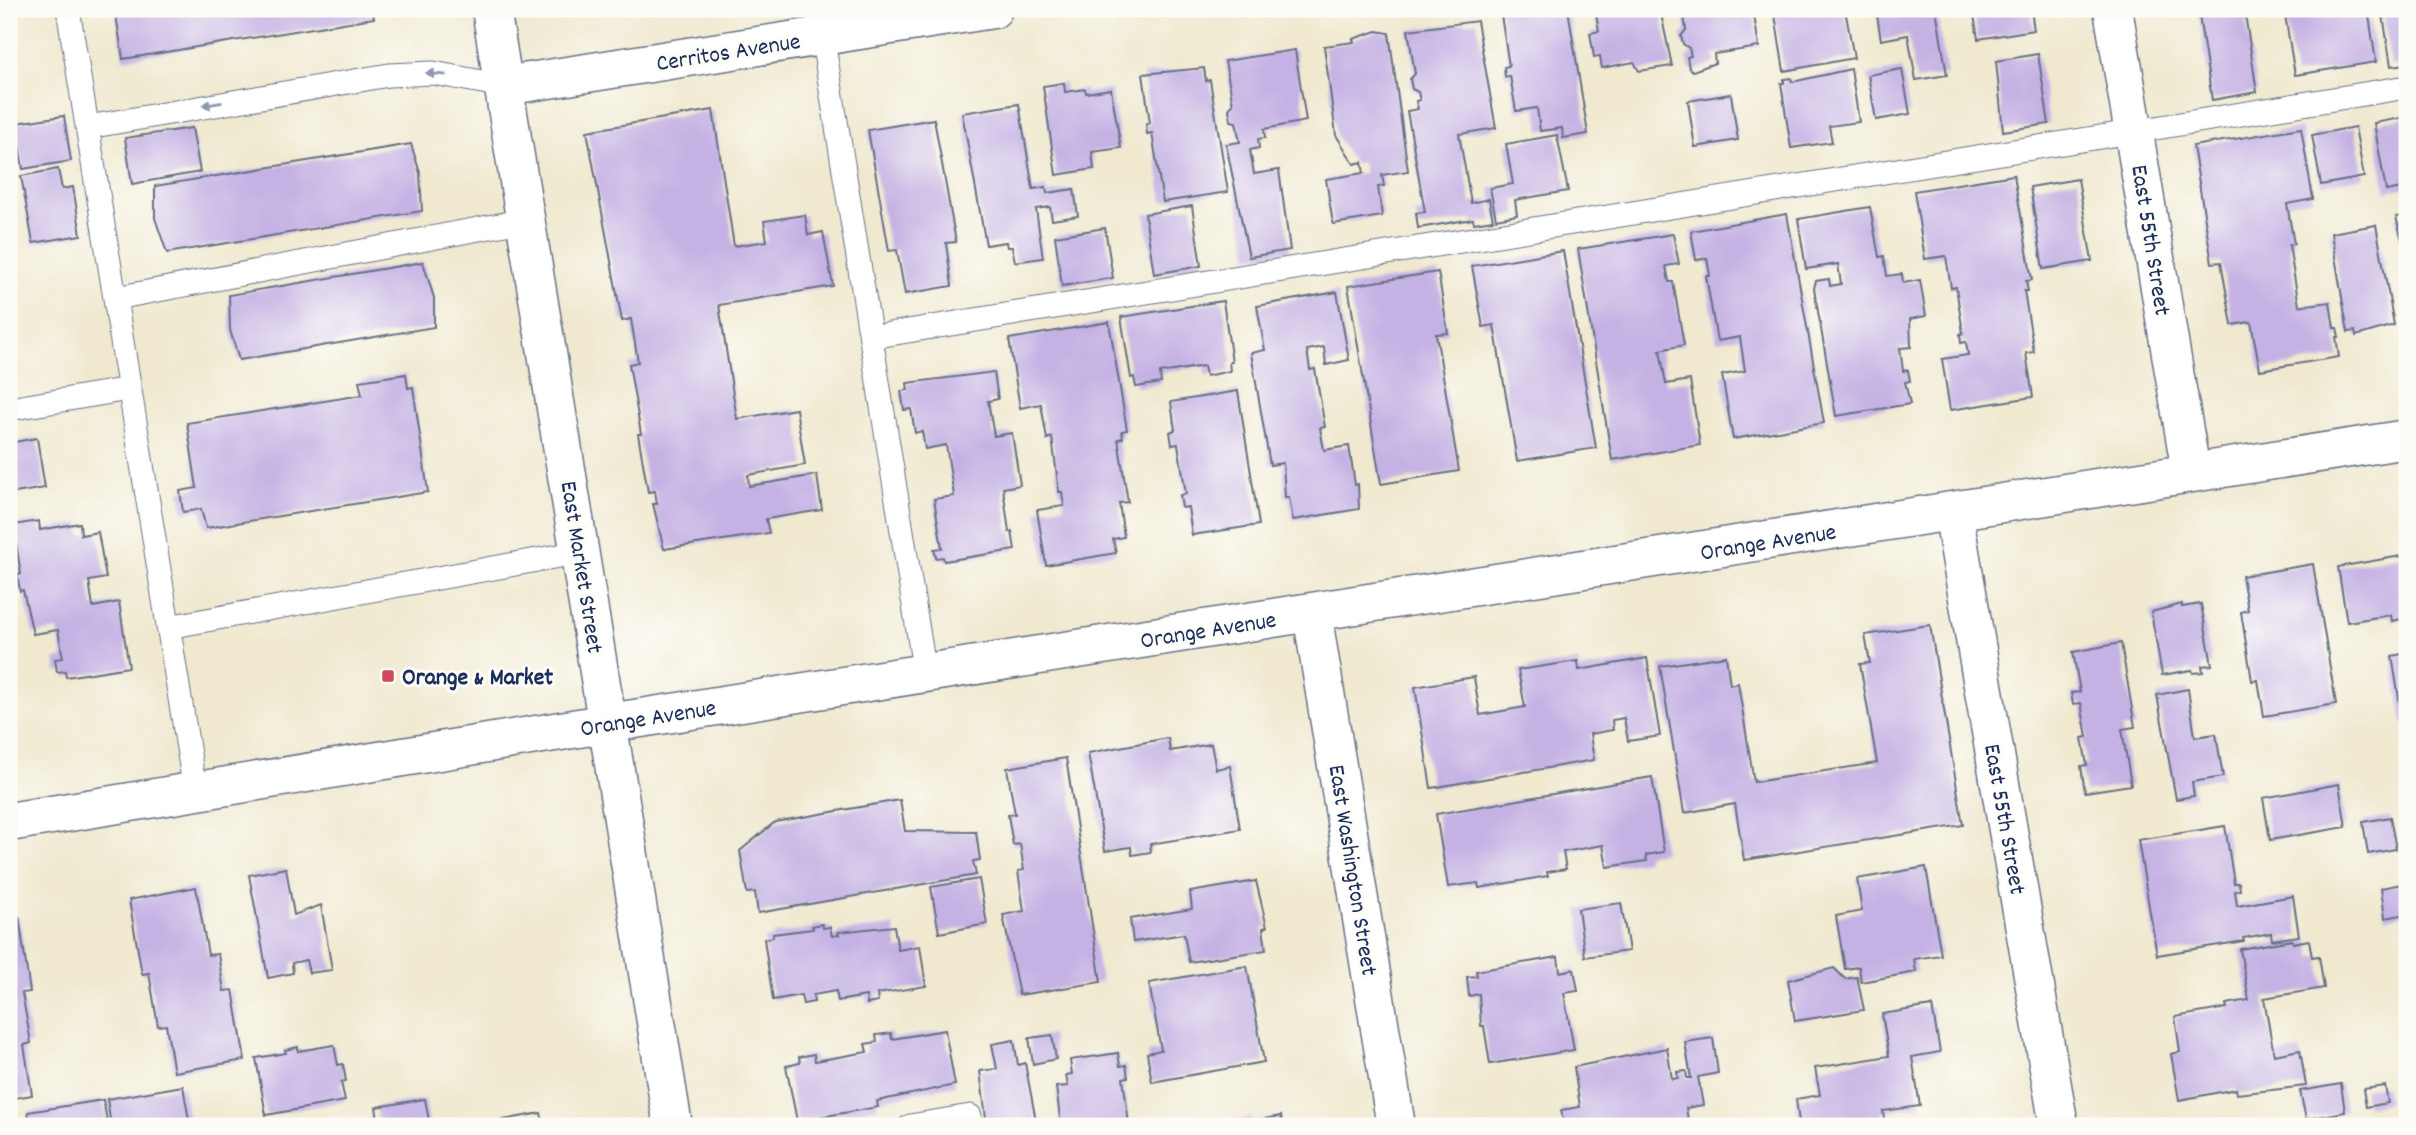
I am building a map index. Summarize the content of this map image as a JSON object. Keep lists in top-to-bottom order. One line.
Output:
{"streets":{"street":["Cerritos Avenue","East 55th Street","Orange Avenue","East Market Street","East Washington Street"]},"crossings":[["Cerritos Avenue","East Market Street"],["East 55th Street","Orange Avenue"],["Orange Avenue","East Market Street"],["Orange Avenue","East Washington Street"]],"places":{"transit":["Orange & Market"]}}
